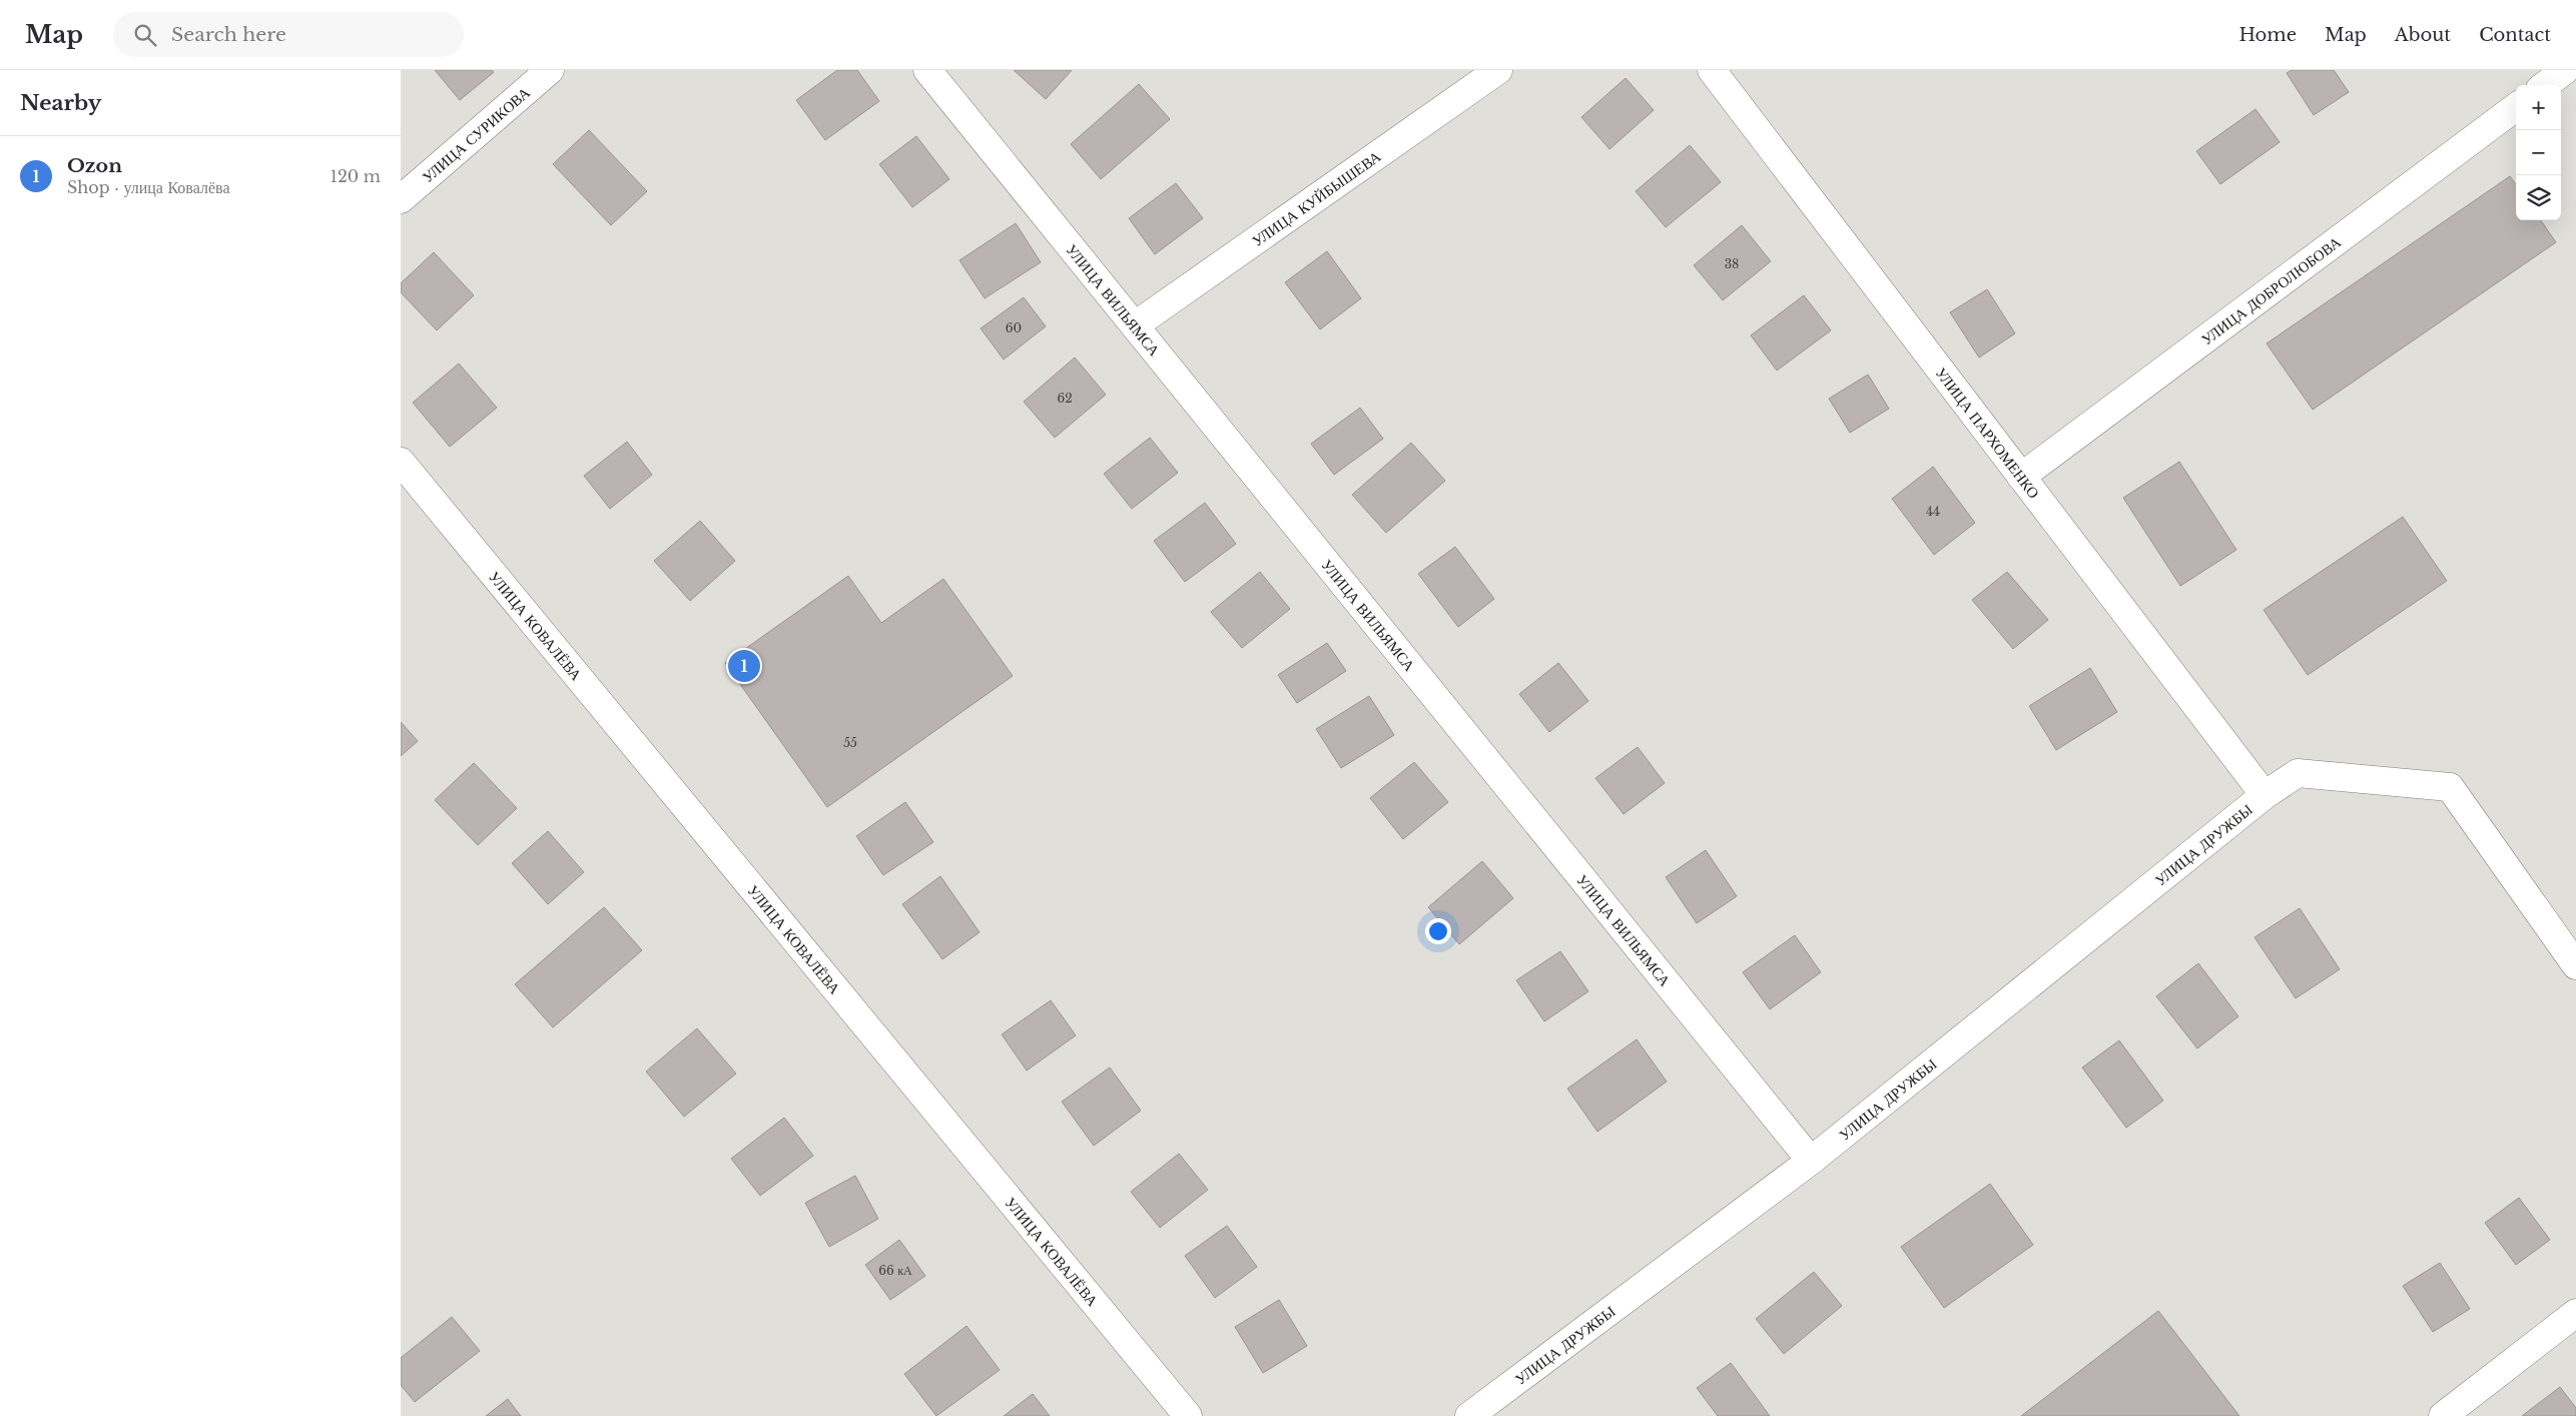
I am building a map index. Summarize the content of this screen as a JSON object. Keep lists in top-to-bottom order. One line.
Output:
{"streets":{"street":["УЛИЦА СУРИКОВА","УЛИЦА КУЙБЫШЕВА","УЛИЦА ДОБРОЛЮБОВА","УЛИЦА ВИЛЬЯМСА","УЛИЦА ПАРХОМЕНКО","УЛИЦА КОВАЛЁВА","УЛИЦА ДРУЖБЫ"]},"crossings":[["УЛИЦА КУЙБЫШЕВА","УЛИЦА ВИЛЬЯМСА"],["УЛИЦА ДОБРОЛЮБОВА","УЛИЦА ПАРХОМЕНКО"],["УЛИЦА ВИЛЬЯМСА","УЛИЦА ДРУЖБЫ"],["УЛИЦА ПАРХОМЕНКО","УЛИЦА ДРУЖБЫ"]],"house_numbers":["38","60","62","44","55","66 кА"],"page":{"header":"Map","search":"Search here","nav":["Home","Map","About","Contact"],"heading":"Nearby","map_buttons":["+","−"],"list":[{"mark":"1","name":"Ozon","note":"Shop · улица Ковалёва","value":"120 m"}],"pins":"1"}}
